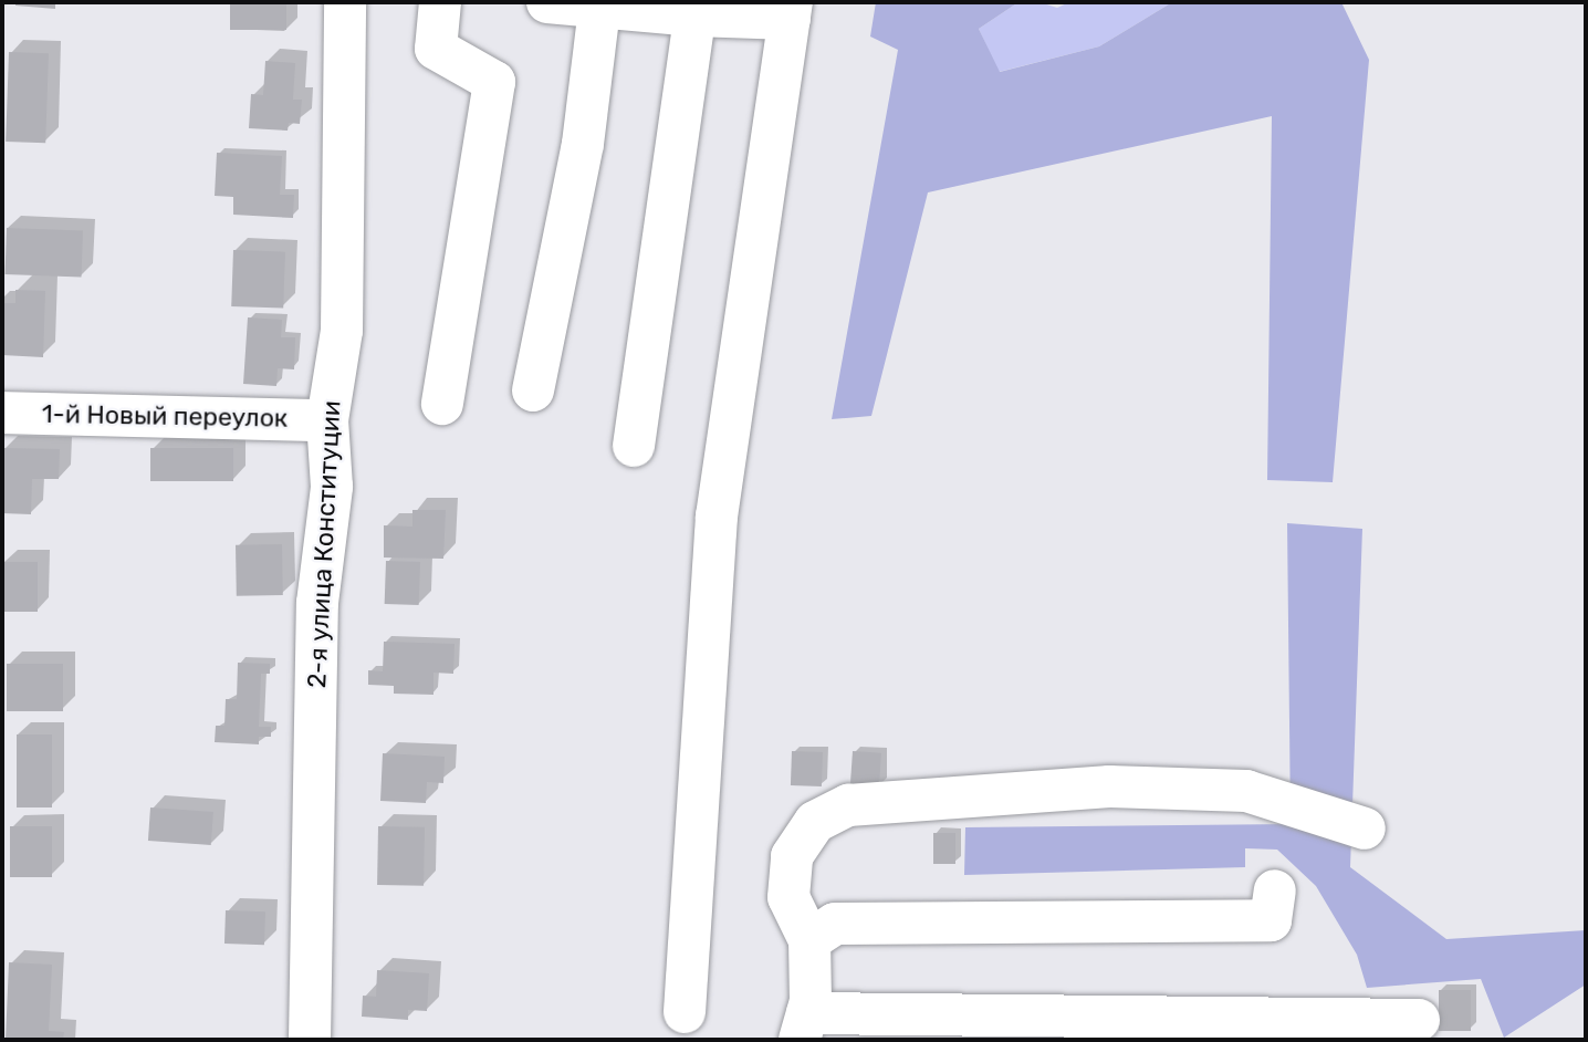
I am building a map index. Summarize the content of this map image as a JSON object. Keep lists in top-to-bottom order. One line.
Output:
{"streets":{"street":["1-й Новый переулок","2-я улица Конституции"]},"crossings":[["1-й Новый переулок","2-я улица Конституции"]]}
